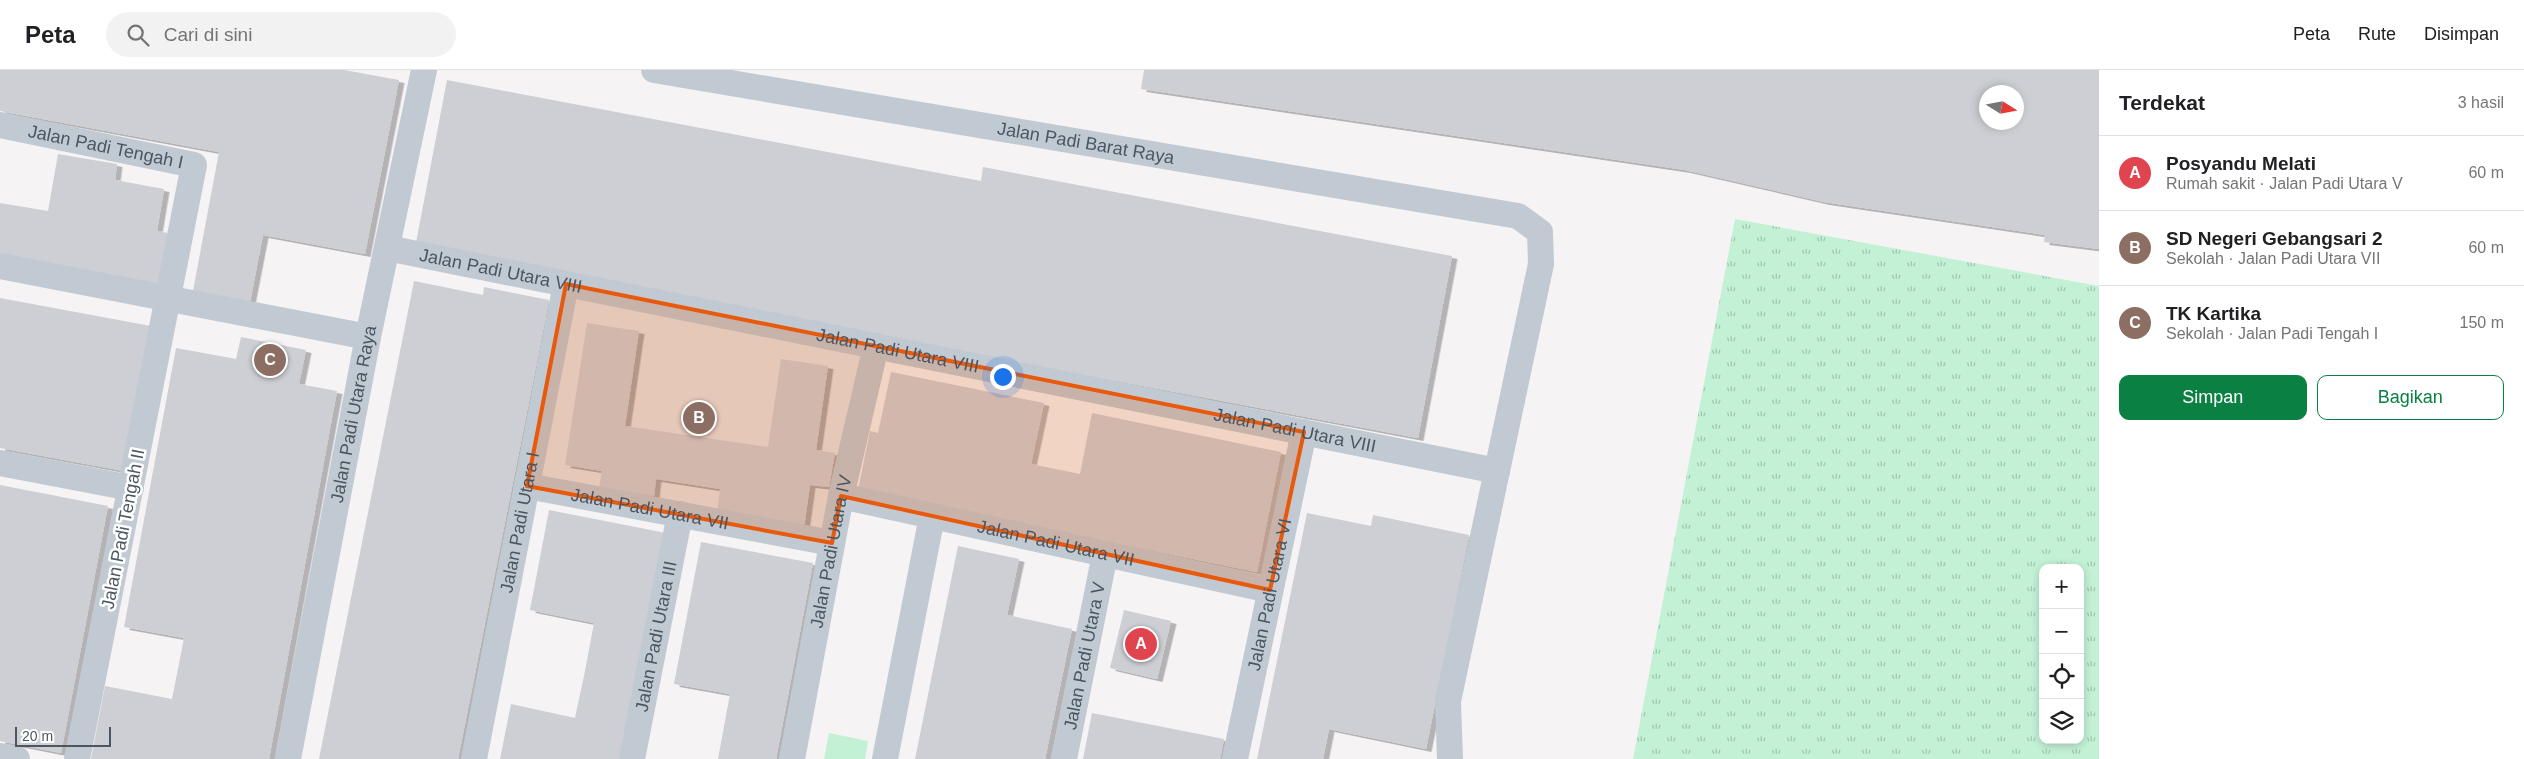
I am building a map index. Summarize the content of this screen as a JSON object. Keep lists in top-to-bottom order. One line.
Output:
{"streets":{"street":["Jalan Padi Barat Raya","Jalan Padi Tengah I","Jalan Padi Utara VIII","Jalan Padi Utara Raya","Jalan Padi Utara VII","Jalan Padi Utara I","Jalan Padi Tengah II","Jalan Padi Utara IV","Jalan Padi Utara VI","Jalan Padi Utara III","Jalan Padi Utara V"]},"crossings":[["Jalan Padi Barat Raya","Jalan Padi Utara VIII"],["Jalan Padi Tengah I","Jalan Padi Tengah II"],["Jalan Padi Utara VIII","Jalan Padi Utara Raya"],["Jalan Padi Utara VIII","Jalan Padi Utara I"],["Jalan Padi Utara VIII","Jalan Padi Utara IV"],["Jalan Padi Utara VIII","Jalan Padi Utara VI"],["Jalan Padi Utara VII","Jalan Padi Utara I"],["Jalan Padi Utara VII","Jalan Padi Utara IV"],["Jalan Padi Utara VII","Jalan Padi Utara VI"],["Jalan Padi Utara VII","Jalan Padi Utara III"],["Jalan Padi Utara VII","Jalan Padi Utara V"]],"scale_bar":"20 m","north":"right","page":{"header":"Peta","search":"Cari di sini","nav":["Peta","Rute","Disimpan"],"heading":["Terdekat","3 hasil"],"list":[{"mark":"A","name":"Posyandu Melati","note":"Rumah sakit · Jalan Padi Utara V","value":"60 m"},{"mark":"B","name":"SD Negeri Gebangsari 2","note":"Sekolah · Jalan Padi Utara VII","value":"60 m"},{"mark":"C","name":"TK Kartika","note":"Sekolah · Jalan Padi Tengah I","value":"150 m"}],"pins":["C","B","A"],"buttons":["Simpan","Bagikan"],"map_buttons":["+","−"],"scale":"20 m"}}
